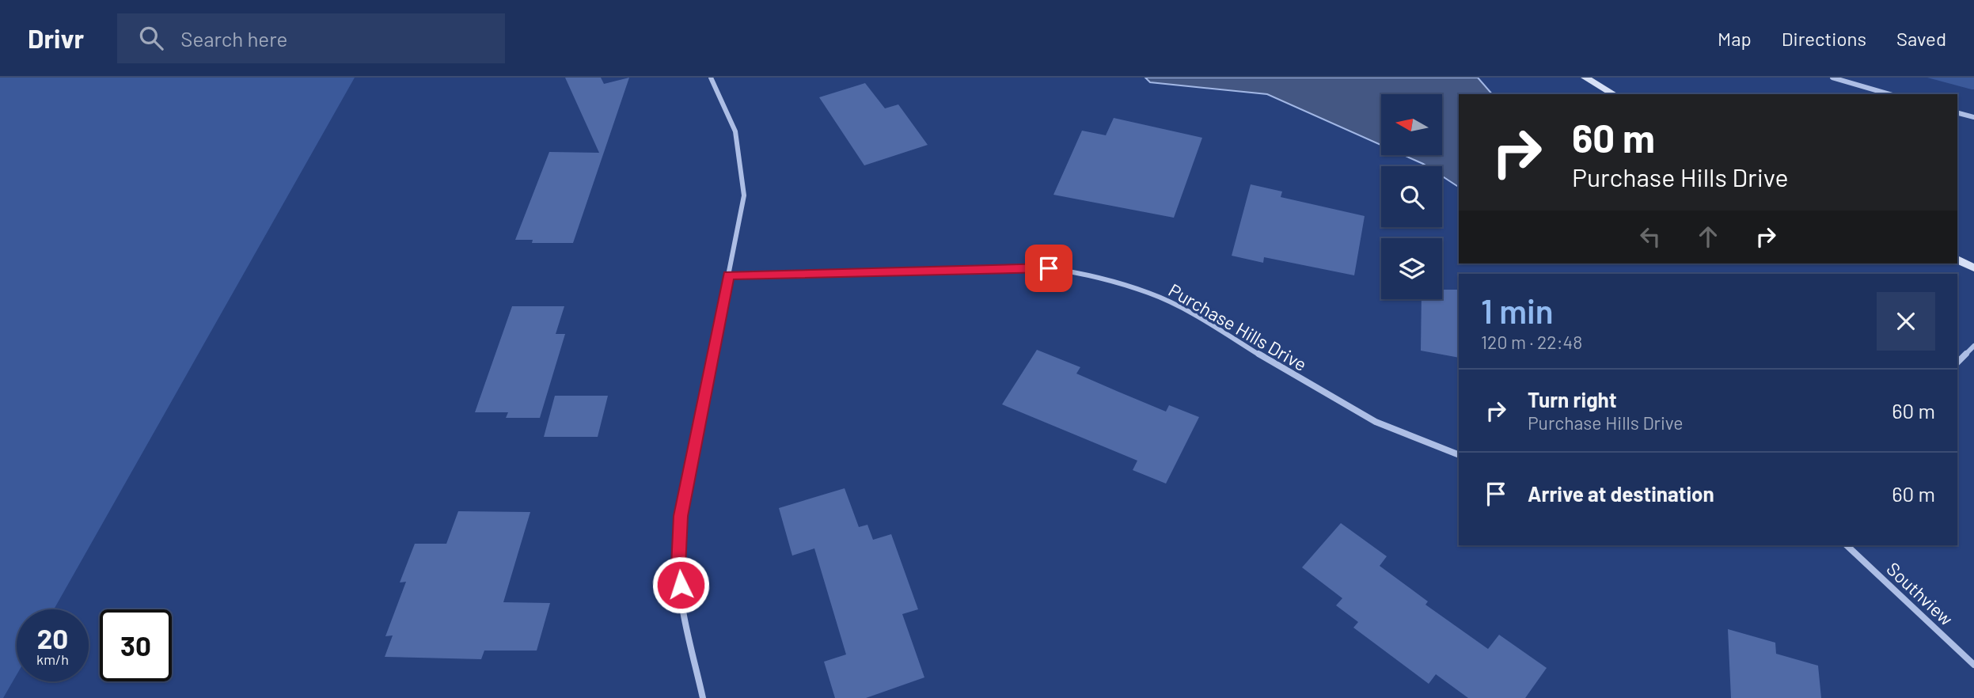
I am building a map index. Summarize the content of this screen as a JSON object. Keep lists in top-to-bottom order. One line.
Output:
{"streets":{"street":["Purchase Hills Drive","Southview"]},"north":"left","page":{"header":"Drivr","search":"Search here","nav":["Map","Directions","Saved"],"turn":["60 m","Purchase Hills Drive"],"heading":["1 min","120 m · 22:48"],"list":[{"name":"Turn right","note":"Purchase Hills Drive","value":"60 m"},{"name":"Arrive at destination","value":"60 m"}],"speed":"20 km/h","limit":"30"}}
